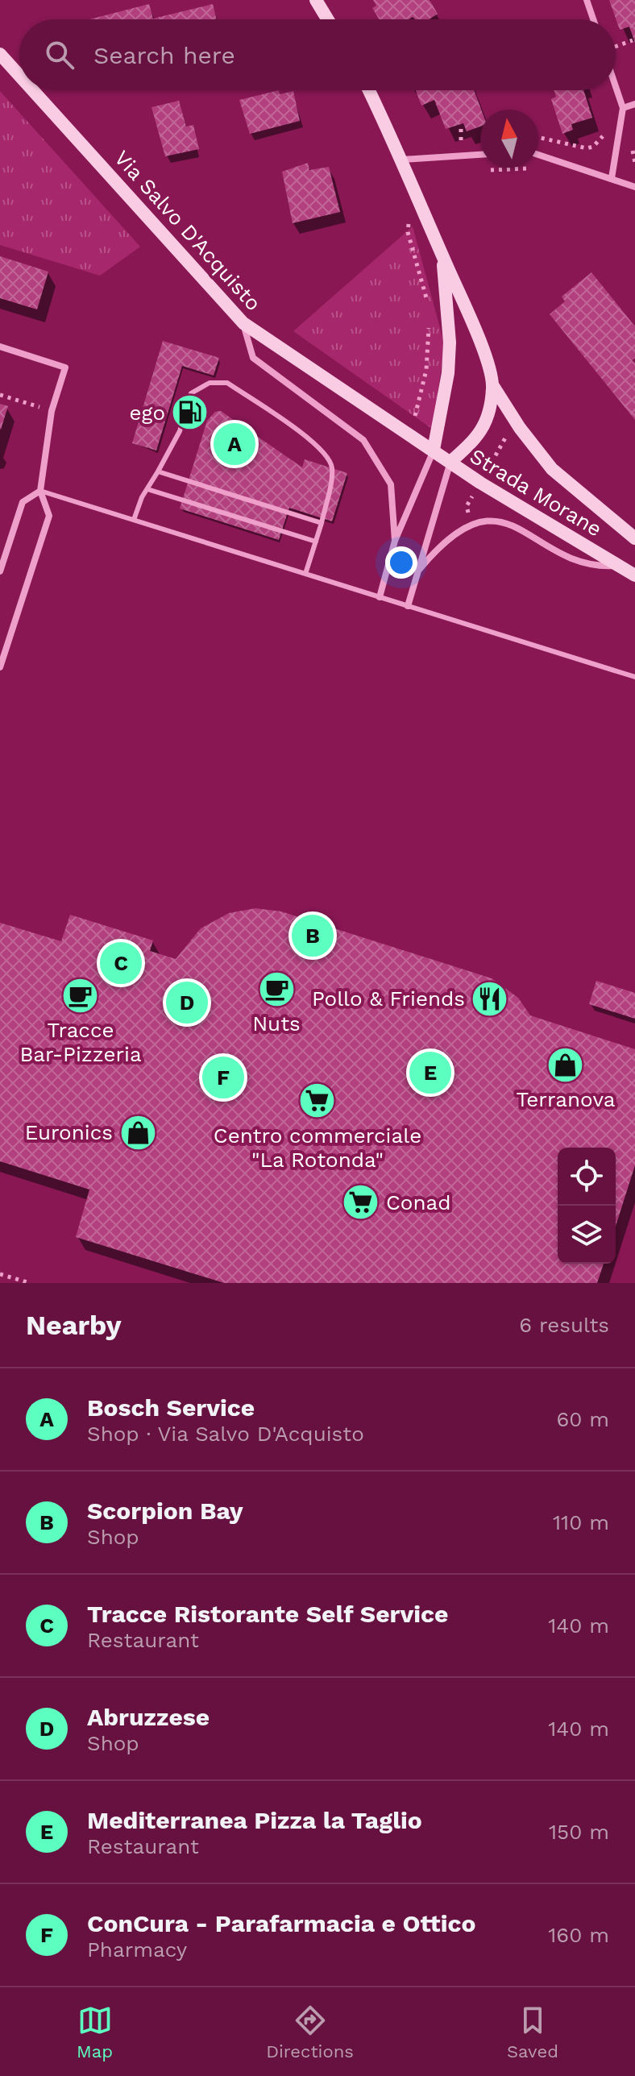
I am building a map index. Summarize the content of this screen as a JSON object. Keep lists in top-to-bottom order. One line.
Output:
{"streets":{"street":["Via Salvo D'Acquisto","Strada Morane"]},"crossings":[["Via Salvo D'Acquisto","Strada Morane"]],"places":{"fuel station":["ego"],"cafe":["Nuts","Tracce Bar-Pizzeria"],"restaurant":["Pollo & Friends"],"shop":["Terranova","Euronics"],"supermarket":["Centro commerciale \"La Rotonda\"","Conad"]},"north":"top","page":{"search":"Search here","pins":["A","B","C","D","E","F"],"heading":["Nearby","6 results"],"list":[{"mark":"A","name":"Bosch Service","note":"Shop · Via Salvo D'Acquisto","value":"60 m"},{"mark":"B","name":"Scorpion Bay","note":"Shop","value":"110 m"},{"mark":"C","name":"Tracce Ristorante Self Service","note":"Restaurant","value":"140 m"},{"mark":"D","name":"Abruzzese","note":"Shop","value":"140 m"},{"mark":"E","name":"Mediterranea Pizza la Taglio","note":"Restaurant","value":"150 m"},{"mark":"F","name":"ConCura - Parafarmacia e Ottico","note":"Pharmacy","value":"160 m"}],"nav":["Map","Directions","Saved"]}}
